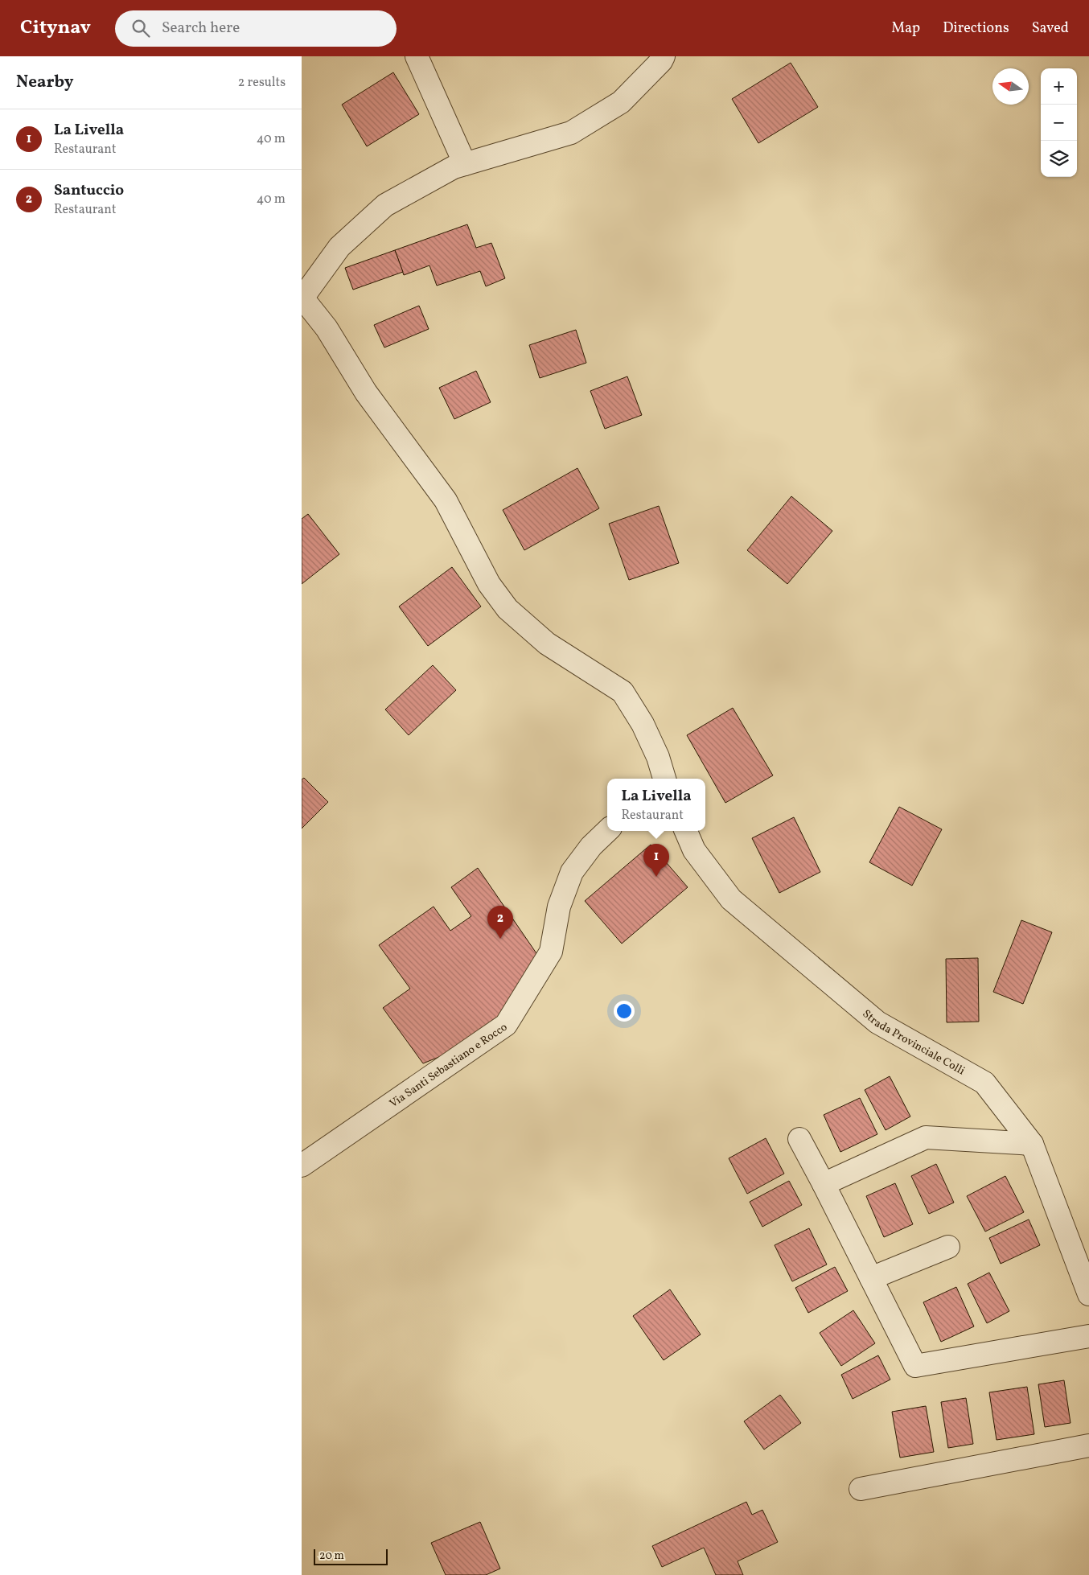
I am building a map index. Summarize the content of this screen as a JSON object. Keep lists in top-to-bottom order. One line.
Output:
{"streets":{"street":["Strada Provinciale Colli","Via Santi Sebastiano e Rocco"]},"scale_bar":"20 m","north":"left","page":{"header":"Citynav","search":"Search here","nav":["Map","Directions","Saved"],"heading":["Nearby","2 results"],"map_buttons":["+","−"],"list":[{"mark":"1","name":"La Livella","note":"Restaurant","value":"40 m"},{"mark":"2","name":"Santuccio","note":"Restaurant","value":"40 m"}],"popup":["La Livella","Restaurant"],"pins":["1","2"],"scale":"20 m"}}
